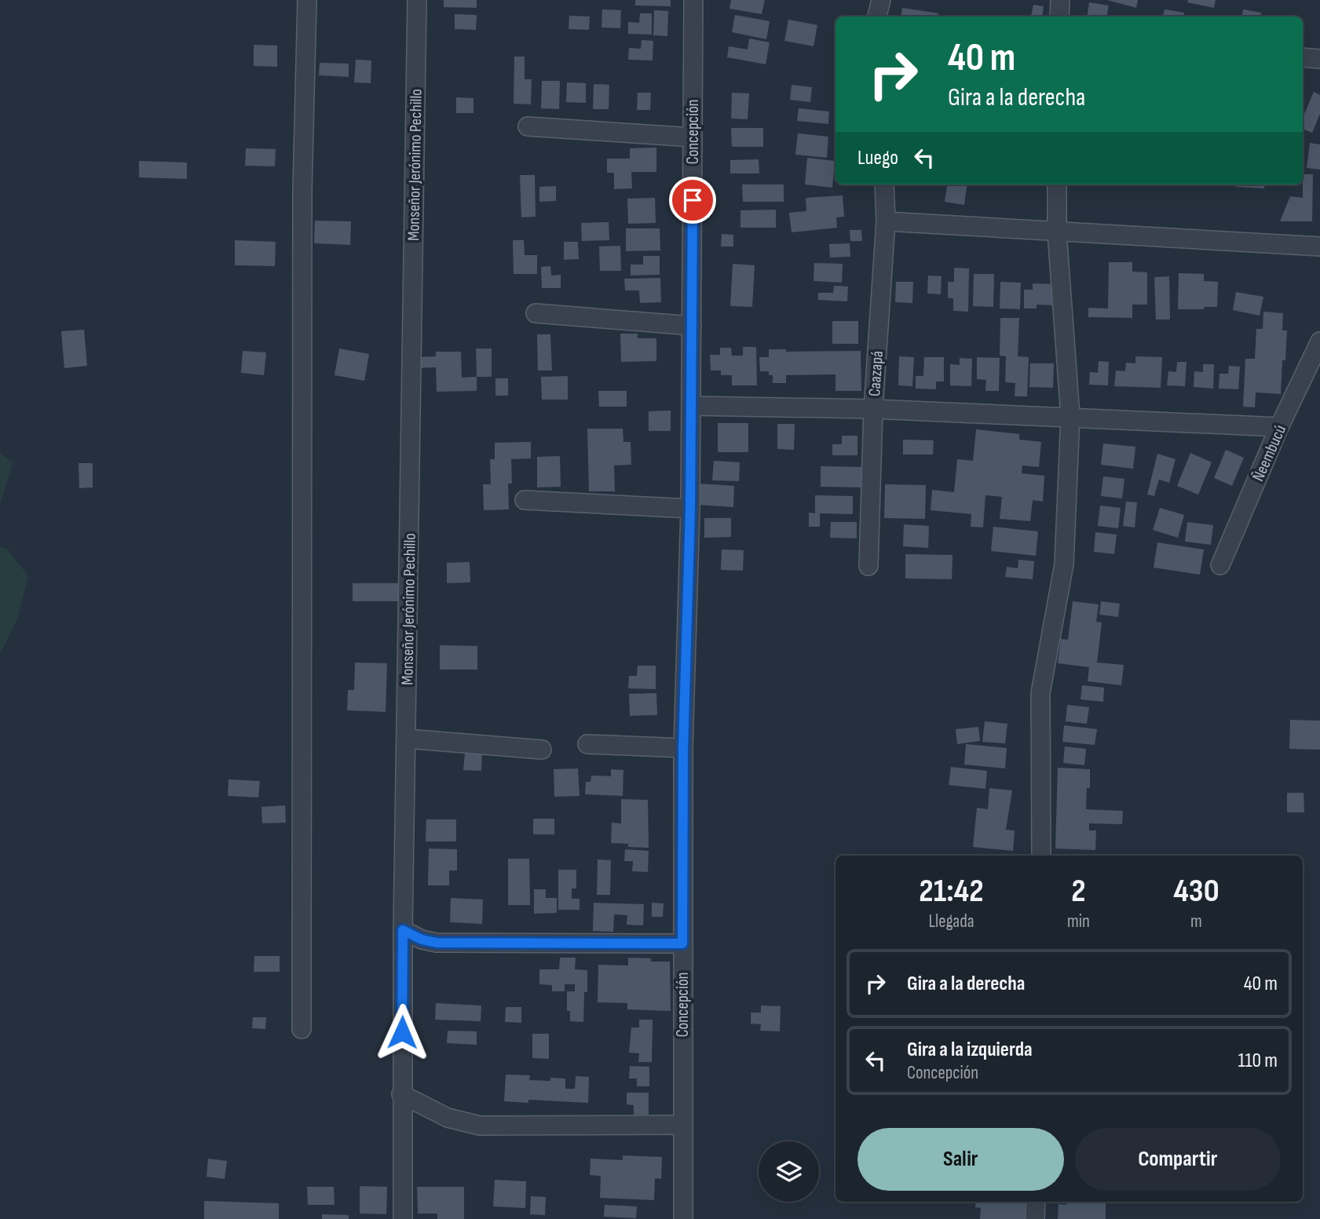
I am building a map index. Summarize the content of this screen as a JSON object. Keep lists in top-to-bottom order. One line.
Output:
{"streets":{"street":["Concepción","Monseñor Jerónimo Pechillo","Caazapá","Ñeembucú"]},"page":{"turn":["40 m","Gira a la derecha"],"then":"Luego","eta":["21:42","Llegada","2","min","430","m"],"list":[{"name":"Gira a la derecha","value":"40 m"},{"name":"Gira a la izquierda","note":"Concepción","value":"110 m"}],"buttons":["Salir","Compartir"]}}
